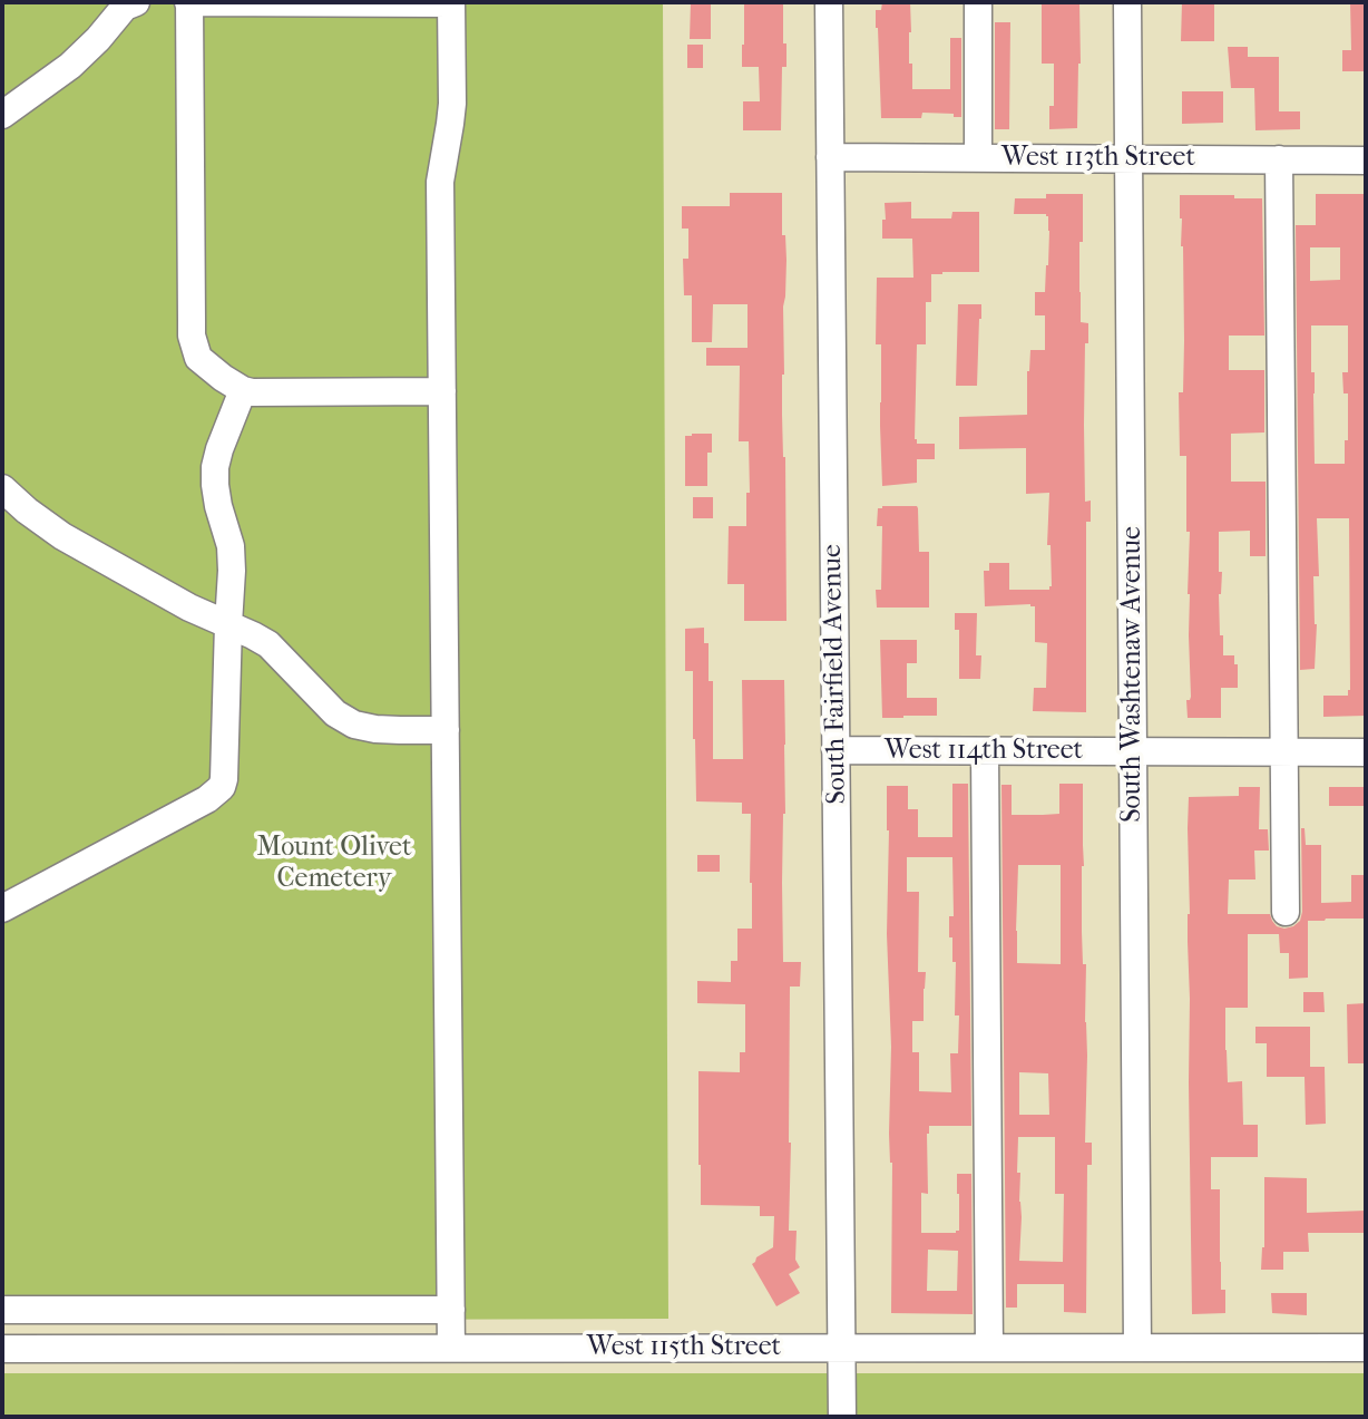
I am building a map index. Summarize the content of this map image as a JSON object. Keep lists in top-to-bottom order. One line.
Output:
{"streets":{"street":["West 113th Street","South Fairfield Avenue","South Washtenaw Avenue","West 114th Street","West 115th Street"]},"crossings":[["West 113th Street","South Fairfield Avenue"],["West 113th Street","South Washtenaw Avenue"],["South Fairfield Avenue","West 114th Street"],["South Fairfield Avenue","West 115th Street"],["South Washtenaw Avenue","West 114th Street"],["South Washtenaw Avenue","West 115th Street"]],"parks":["Mount Olivet Cemetery"]}
